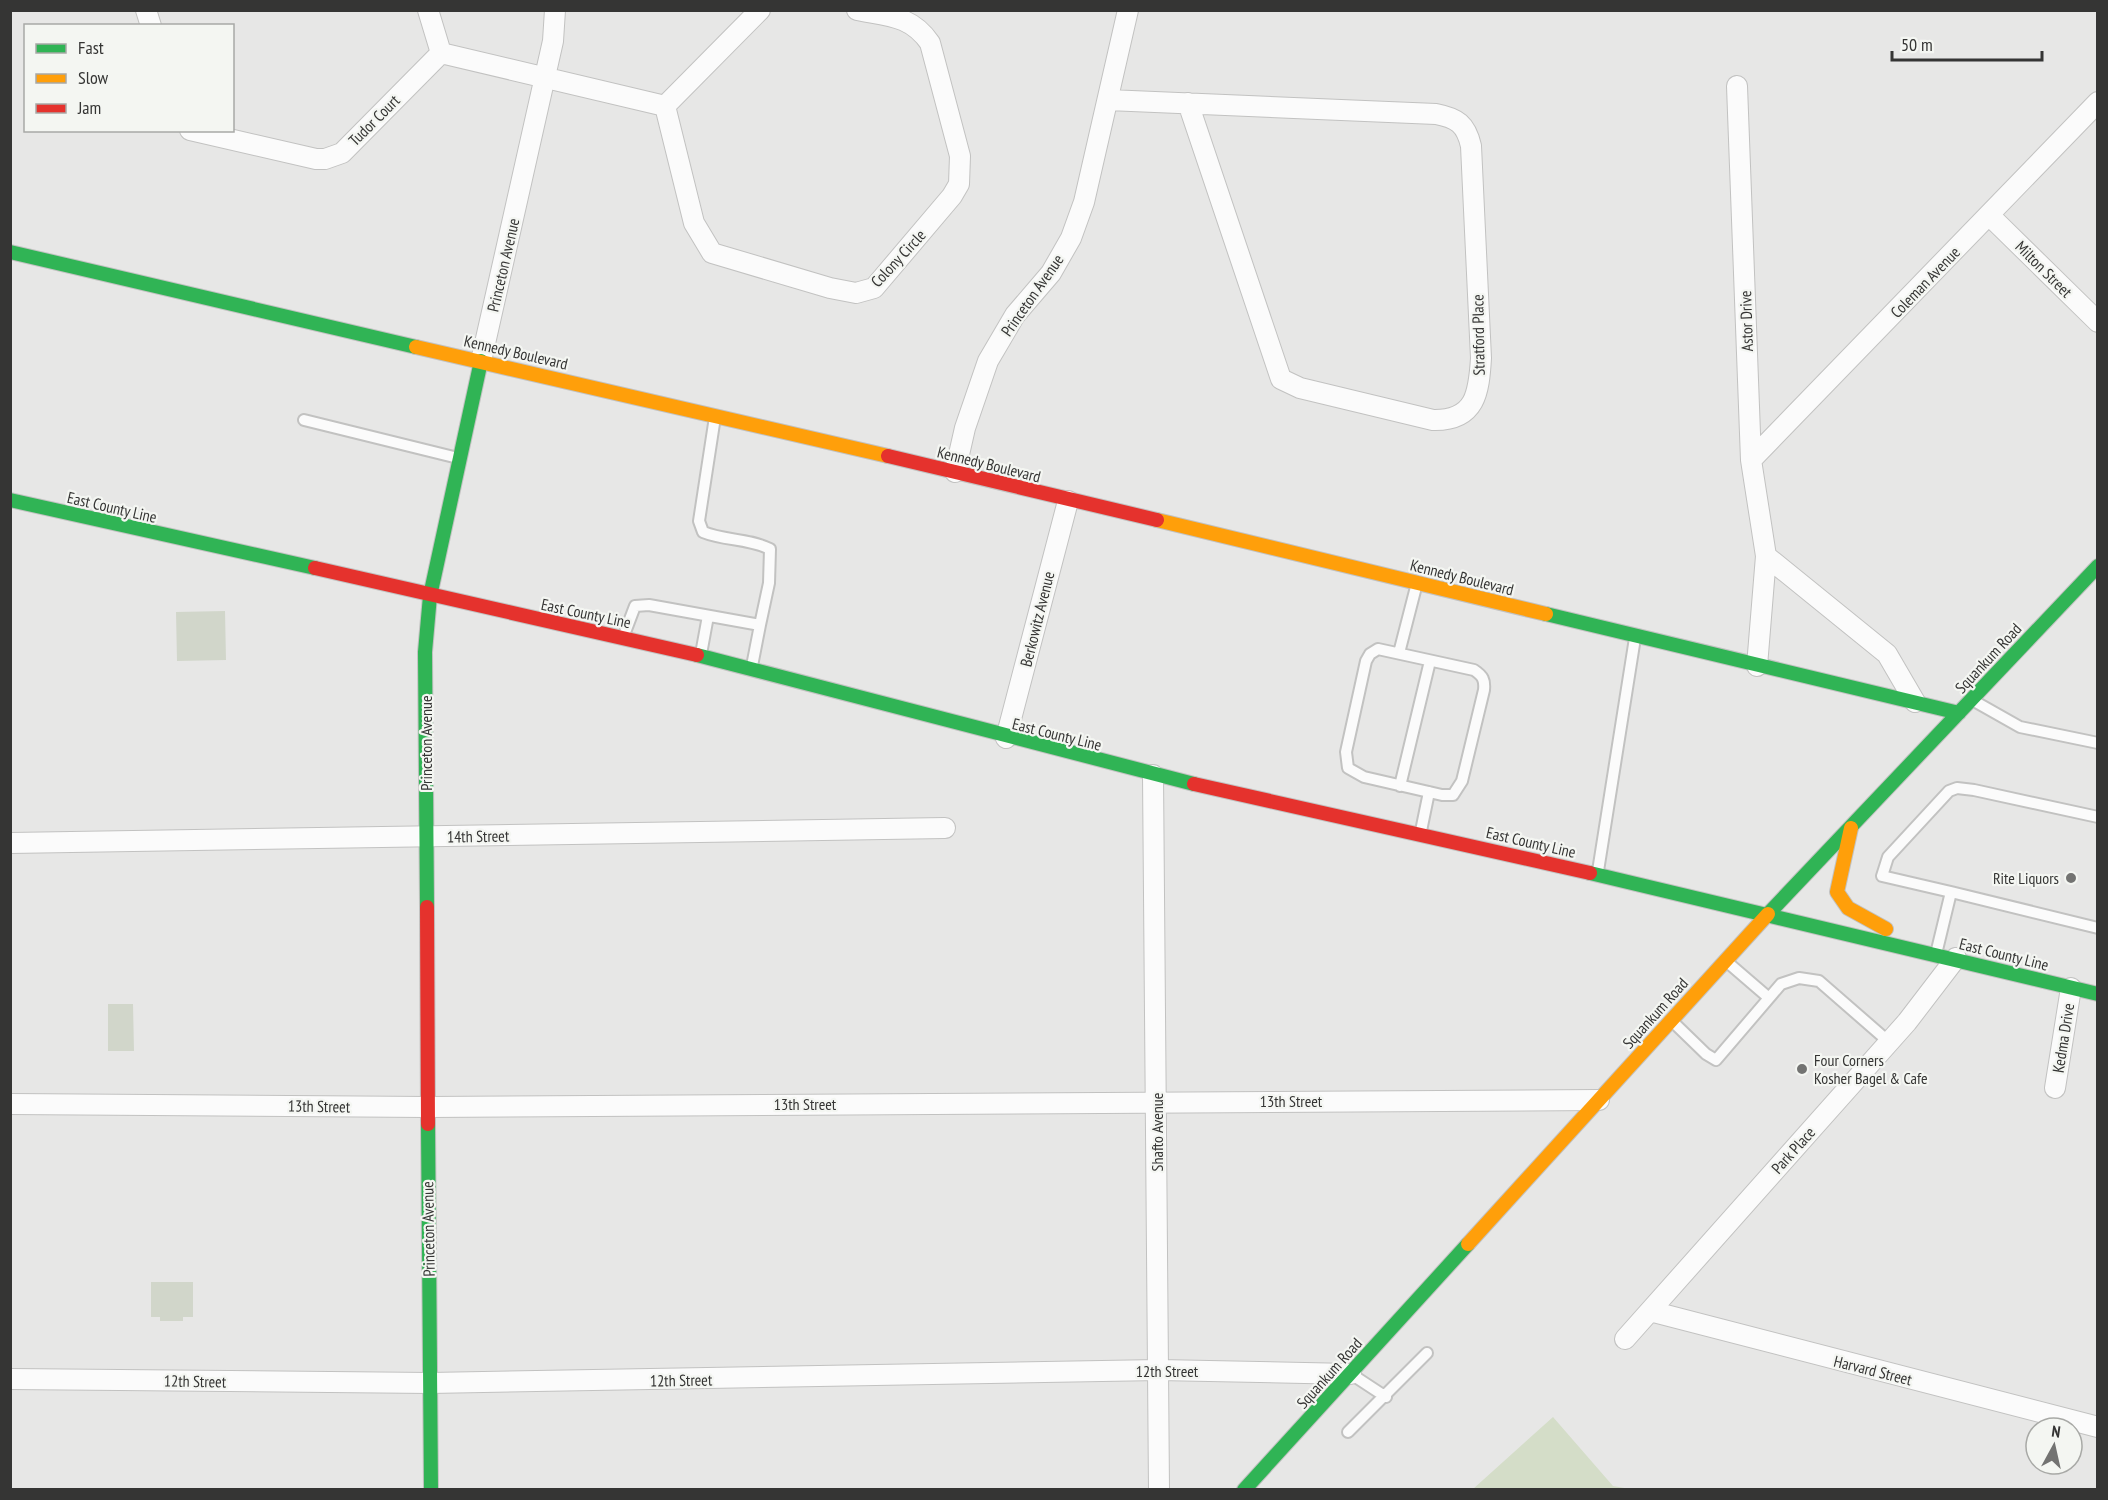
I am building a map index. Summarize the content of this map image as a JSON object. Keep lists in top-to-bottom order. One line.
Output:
{"streets":{"main road":["Princeton Avenue","Kennedy Boulevard","East County Line","Squankum Road"],"street":["Tudor Court","Colony Circle","Milton Street","Coleman Avenue","Astor Drive","Stratford Place","Berkowitz Avenue","14th Street","Kedma Drive","13th Street","Shafto Avenue","Park Place","Harvard Street","12th Street"]},"crossings":[["Princeton Avenue","Stratford Place"],["Princeton Avenue","Kennedy Boulevard"],["Princeton Avenue","East County Line"],["Princeton Avenue","14th Street"],["Princeton Avenue","13th Street"],["Princeton Avenue","12th Street"],["Milton Street","Coleman Avenue"],["Coleman Avenue","Astor Drive"],["Astor Drive","Kennedy Boulevard"],["Kennedy Boulevard","Berkowitz Avenue"],["Kennedy Boulevard","Squankum Road"],["East County Line","Berkowitz Avenue"],["East County Line","Squankum Road"],["East County Line","Kedma Drive"],["East County Line","Shafto Avenue"],["East County Line","Park Place"],["Squankum Road","13th Street"],["Squankum Road","12th Street"],["13th Street","Shafto Avenue"],["Shafto Avenue","12th Street"],["Park Place","Harvard Street"]],"places":["Rite Liquors","Four Corners Kosher Bagel & Cafe"],"legend":["Fast","Slow","Jam"],"scale_bar":"50 m","north":"top"}
